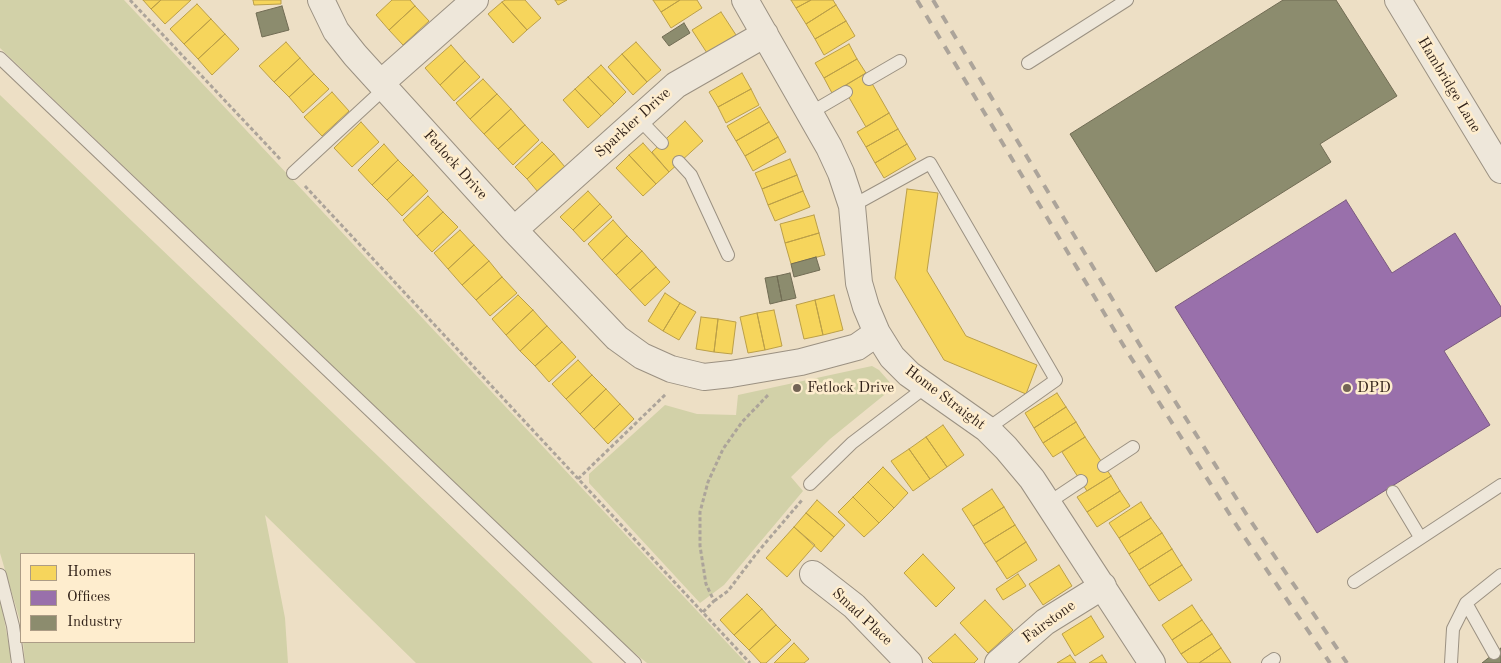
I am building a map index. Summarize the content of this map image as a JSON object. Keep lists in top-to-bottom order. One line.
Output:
{"streets":{"street":["Hambridge Lane","Sparkler Drive","Fetlock Drive","Home Straight","Smad Place","Fairstone"]},"crossings":[["Sparkler Drive","Fetlock Drive"],["Sparkler Drive","Home Straight"],["Fetlock Drive","Home Straight"],["Home Straight","Fairstone"]],"places":["Fetlock Drive","DPD"],"legend":["Homes","Offices","Industry"]}
